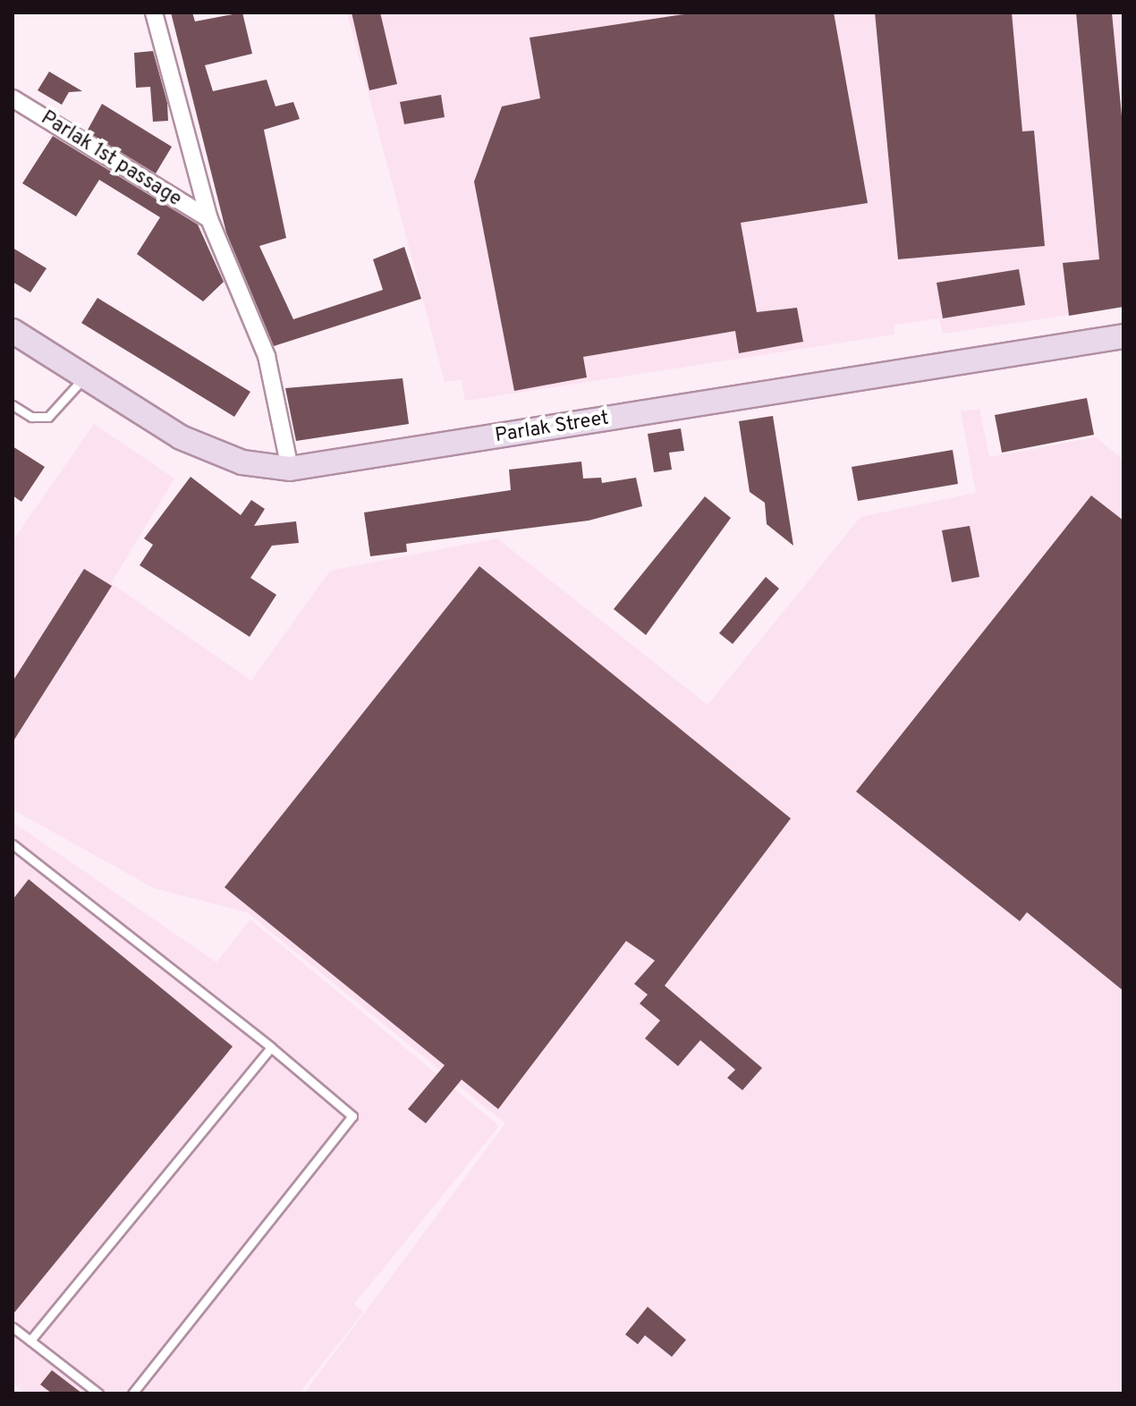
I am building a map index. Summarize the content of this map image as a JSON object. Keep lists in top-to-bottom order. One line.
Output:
{"streets":{"main road":["Parlak Street"],"street":["Parlak 1st passage"]},"crossings":[["Parlak 1st passage","Parlak Street"]]}
